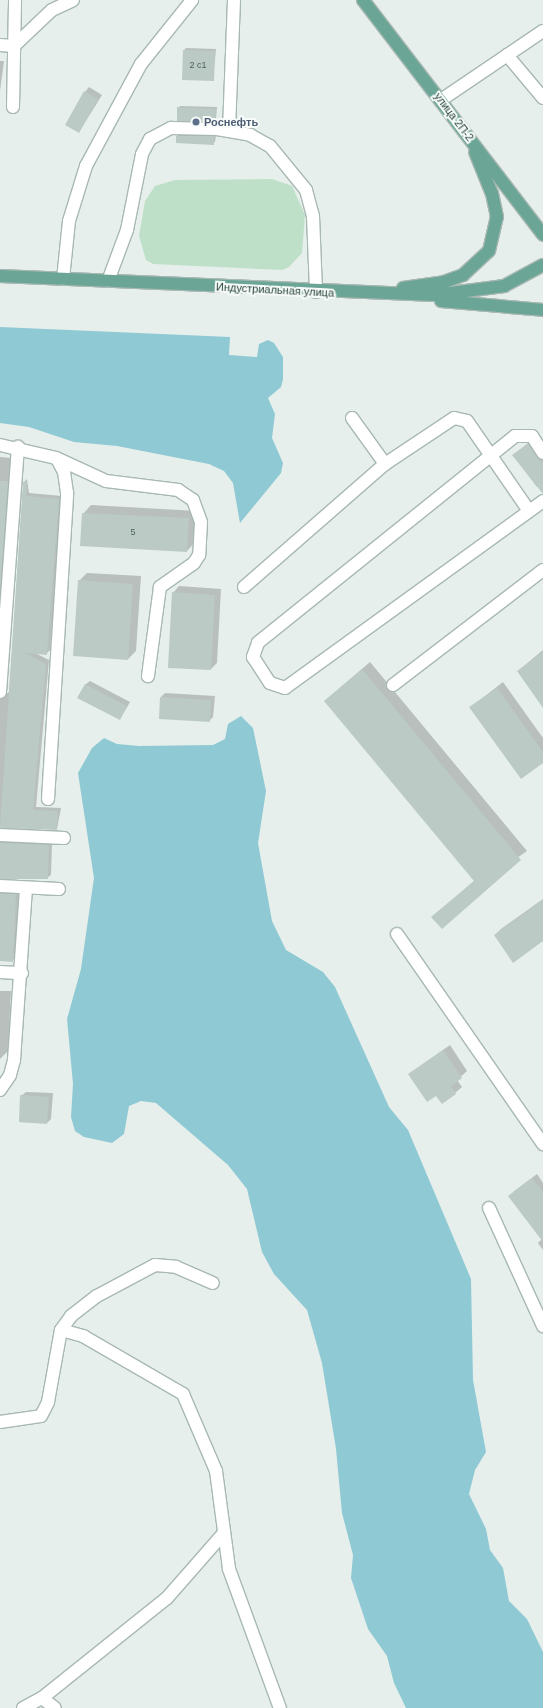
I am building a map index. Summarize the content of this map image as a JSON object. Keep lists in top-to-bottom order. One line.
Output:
{"streets":{"main road":["улица 2П-2","Индустриальная улица"]},"places":["Роснефть"],"house_numbers":["2 с1","5"]}
